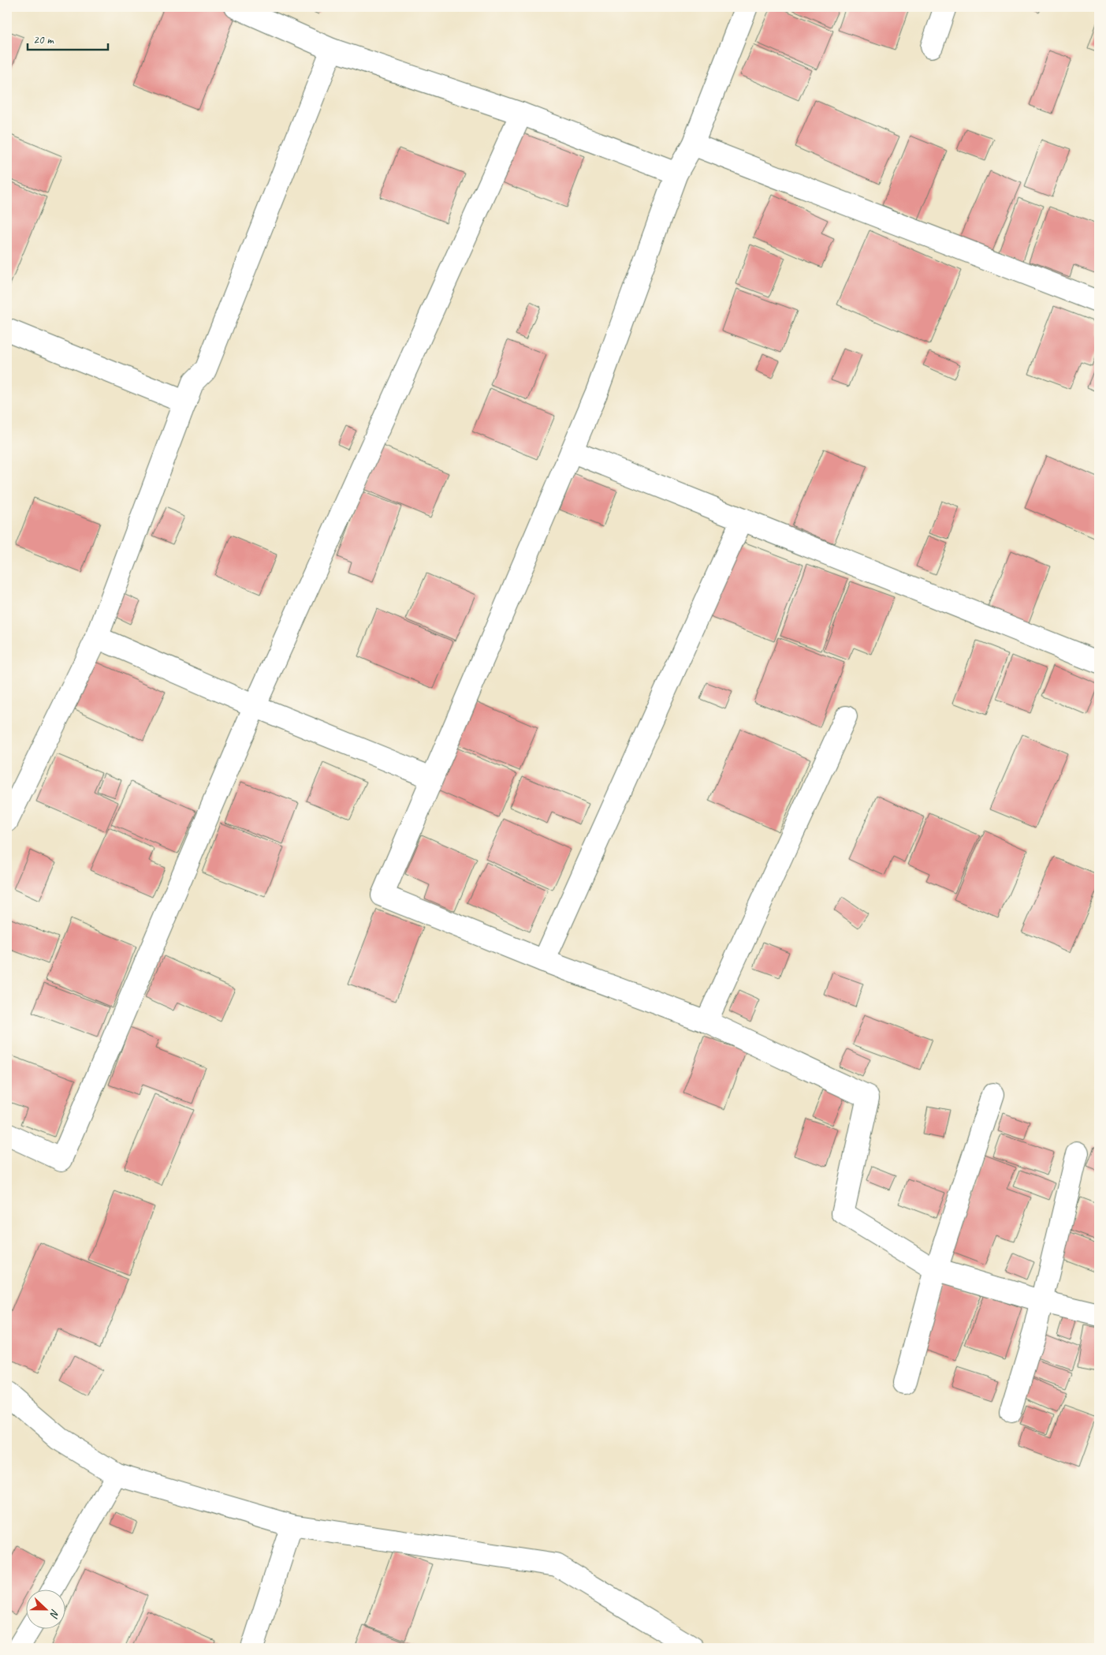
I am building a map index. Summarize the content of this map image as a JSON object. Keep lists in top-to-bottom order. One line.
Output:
{"scale_bar":"20 m","north":"right"}
